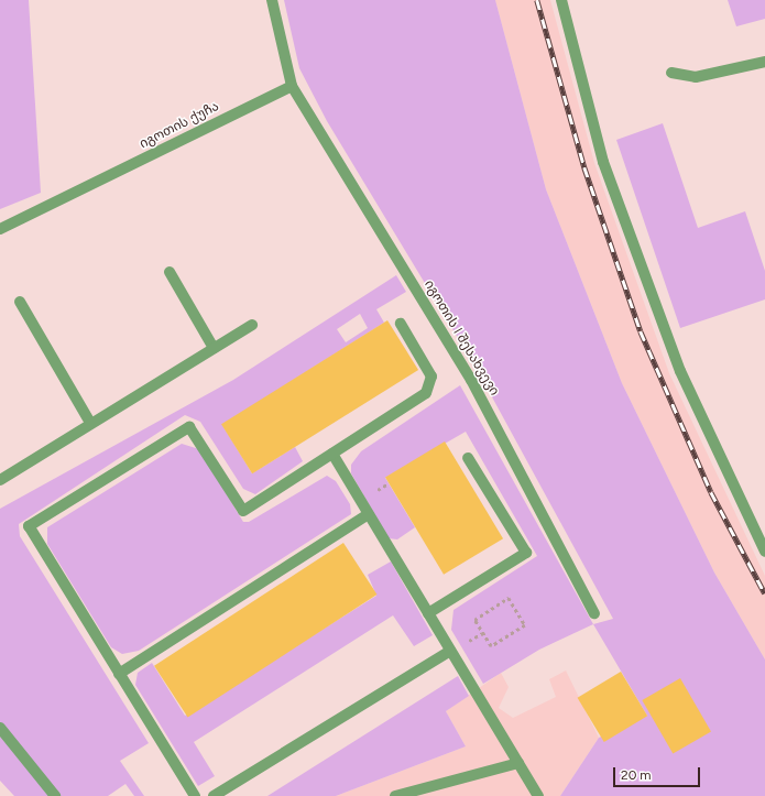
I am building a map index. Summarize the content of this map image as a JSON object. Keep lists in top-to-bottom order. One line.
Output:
{"streets":{"street":["იგოთის ქუჩა","იგოთის I შესახვევი"]},"crossings":[["იგოთის ქუჩა","იგოთის I შესახვევი"]],"scale_bar":"20 m"}
